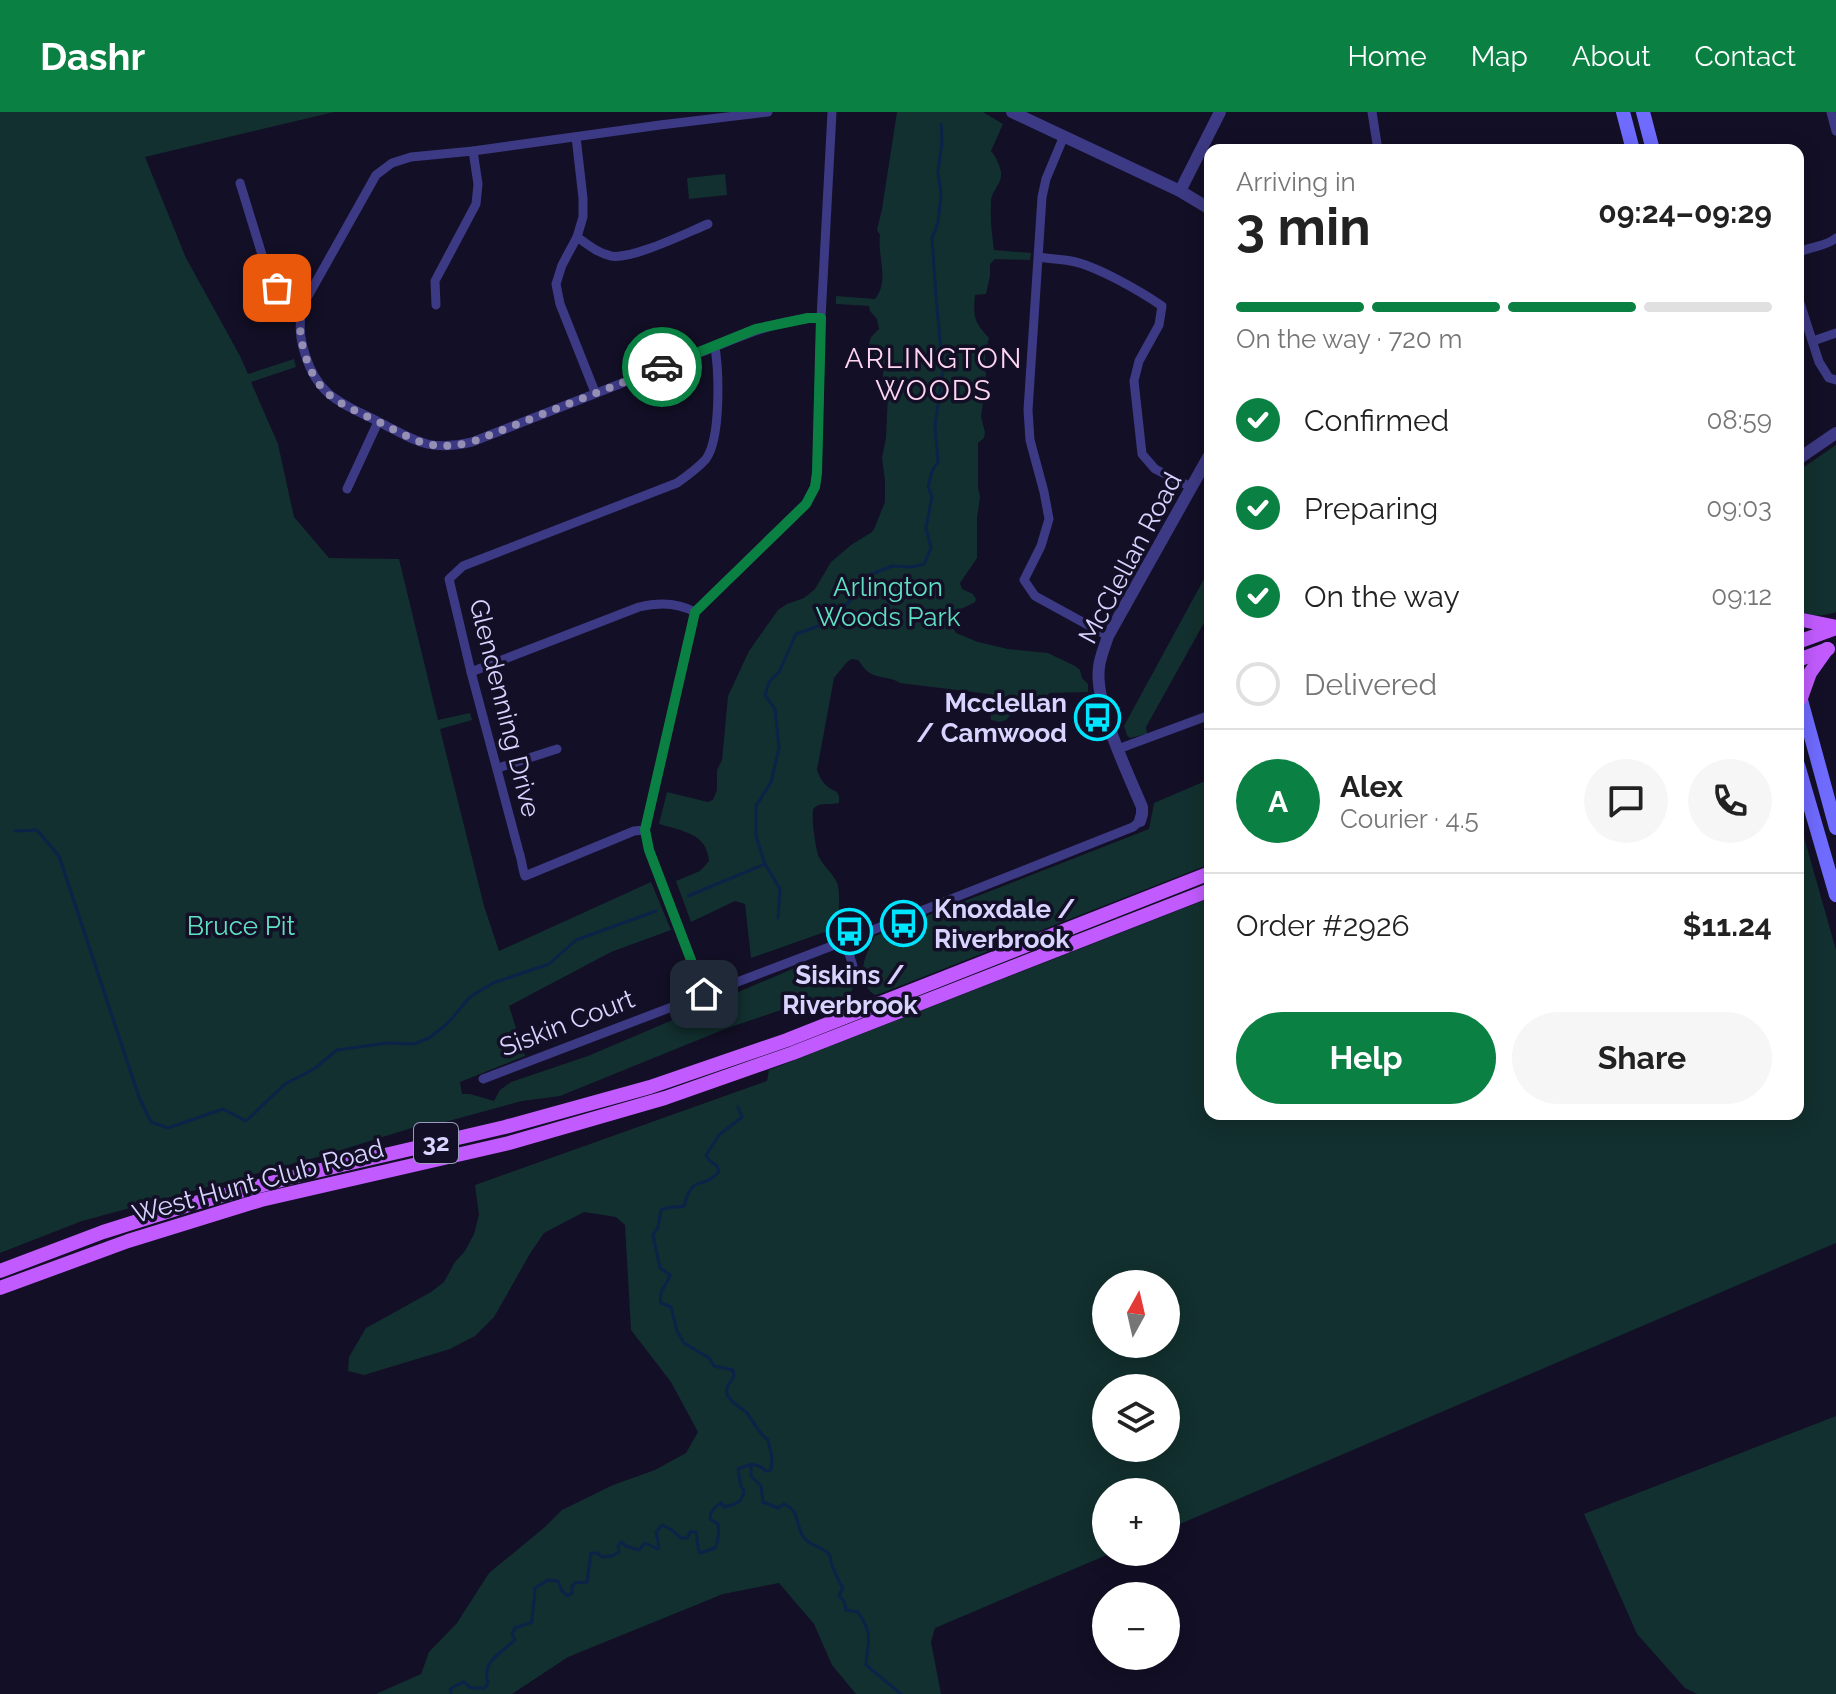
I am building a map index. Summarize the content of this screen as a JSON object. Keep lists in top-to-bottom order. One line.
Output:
{"streets":{"main road":["32","West Hunt Club Road"],"street":["McClellan Road","Glendenning Drive","Siskin Court"]},"crossings":[["McClellan Road","Siskin Court"]],"districts":["ARLINGTON WOODS"],"parks":["Arlington Woods Park","Bruce Pit"],"places":{"bus stop":["Mcclellan / Camwood","Knoxdale / Riverbrook","Siskins / Riverbrook"]},"north":"top","page":{"header":"Dashr","nav":["Home","Map","About","Contact"],"heading":["3 min","Arriving in","09:24–09:29"],"panel":["Alex","Courier · 4.5","Order #2926","$11.24"],"bar":"On the way · 720 m","list":[["Confirmed","08:59"],["Preparing","09:03"],["On the way","09:12"],"Delivered"],"round":"A","buttons":["Help","Share"],"map_buttons":["+","−"]}}
